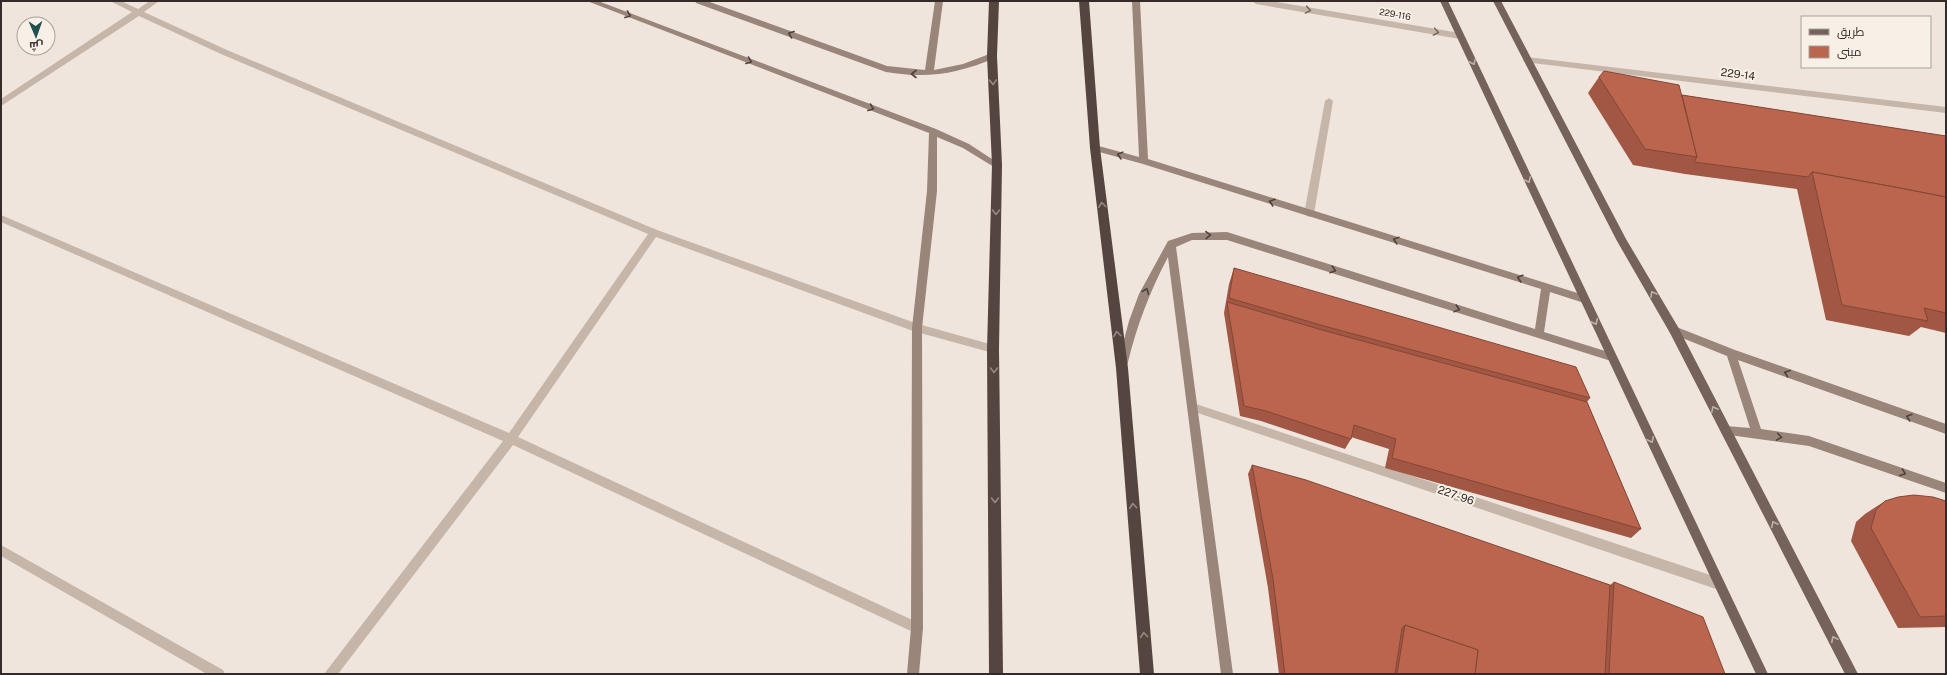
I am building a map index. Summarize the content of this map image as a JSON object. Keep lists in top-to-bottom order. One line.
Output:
{"streets":{"street":["229-116","229-14","227-96"]},"one_way":["229-116"],"legend":["طريق","مبنى"],"north":"bottom"}
